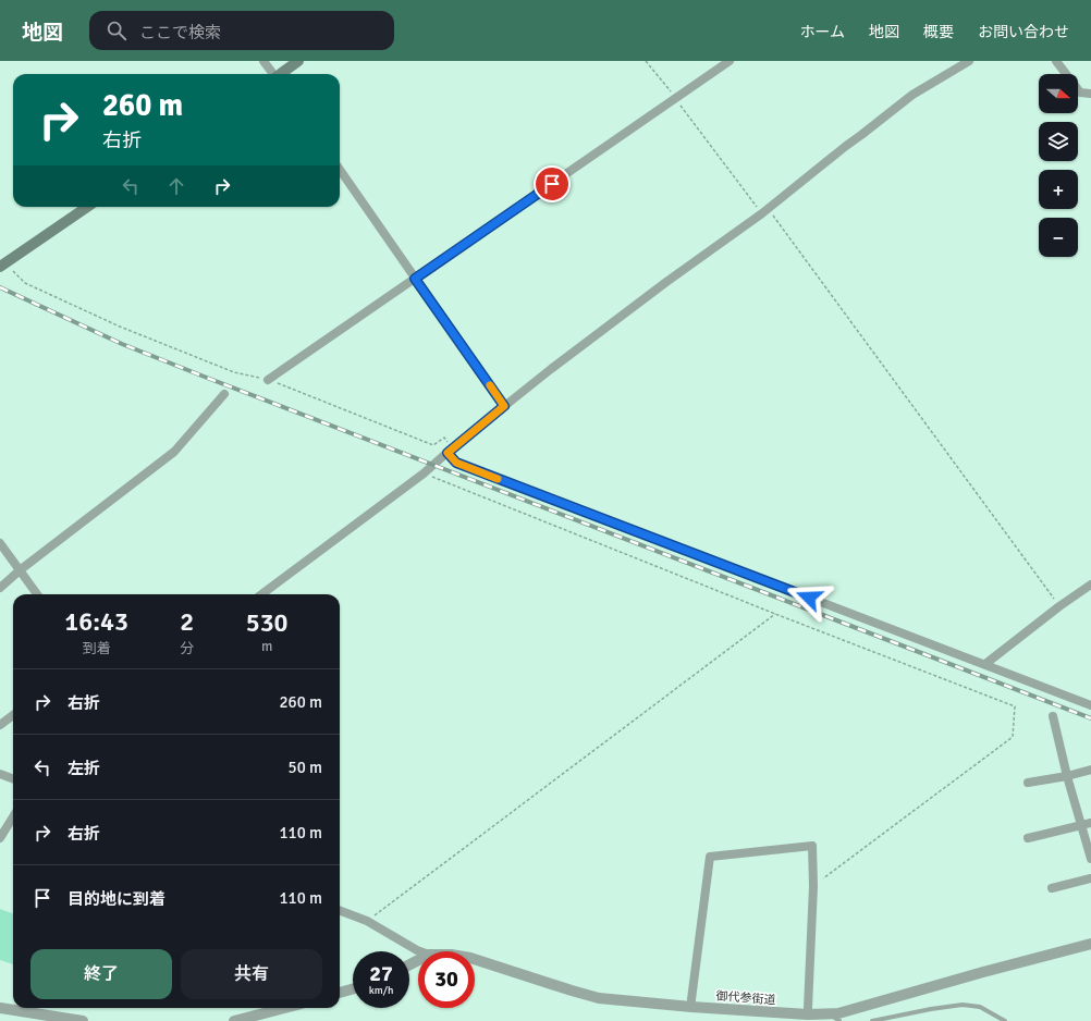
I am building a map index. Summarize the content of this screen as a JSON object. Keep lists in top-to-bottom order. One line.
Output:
{"streets":{"street":["御代参街道"]},"north":"right","page":{"header":"地図","search":"ここで検索","nav":["ホーム","地図","概要","お問い合わせ"],"map_buttons":["+","−"],"turn":["260 m","右折"],"eta":["16:43","到着","2","分","530","m"],"list":[{"name":"右折","value":"260 m"},{"name":"左折","value":"50 m"},{"name":"右折","value":"110 m"},{"name":"目的地に到着","value":"110 m"}],"buttons":["終了","共有"],"speed":"27 km/h","limit":"30"}}
